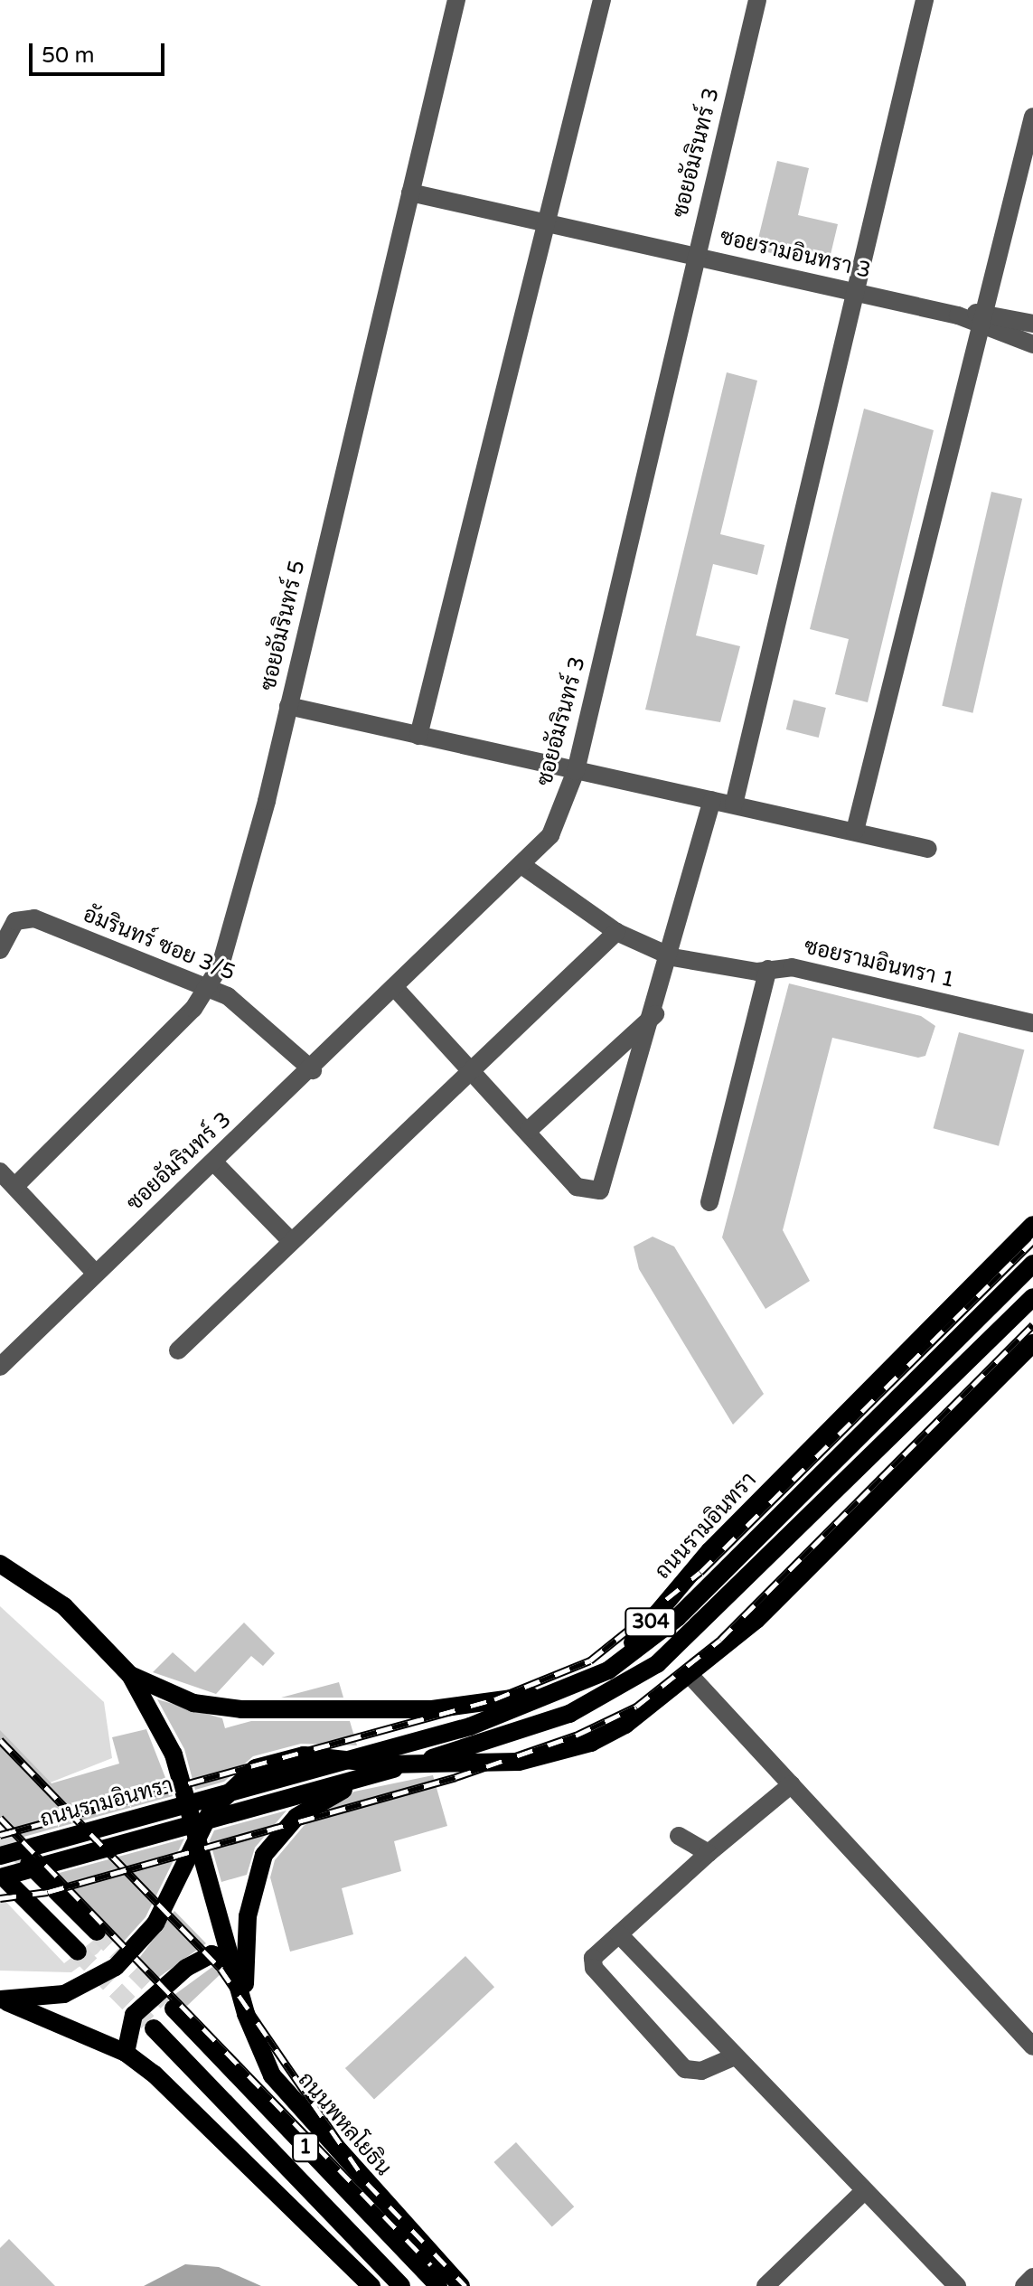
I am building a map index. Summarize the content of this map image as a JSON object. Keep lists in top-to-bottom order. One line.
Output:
{"streets":{"main road":["ถนนรามอินทรา","304","ถนนพหลโยธิน","1"],"street":["ซอยอัมรินทร์ 3","ซอยรามอินทรา 3","ซอยอัมรินทร์ 5","อัมรินทร์ ซอย 3/5","ซอยรามอินทรา 1"]},"crossings":[["ซอยอัมรินทร์ 3","ซอยรามอินทรา 3"],["ซอยอัมรินทร์ 3","อัมรินทร์ ซอย 3/5"],["ซอยอัมรินทร์ 3","ซอยรามอินทรา 1"],["ซอยรามอินทรา 3","ซอยอัมรินทร์ 5"],["ซอยอัมรินทร์ 5","อัมรินทร์ ซอย 3/5"],["ถนนรามอินทรา","ถนนพหลโยธิน"]],"scale_bar":"50 m"}
